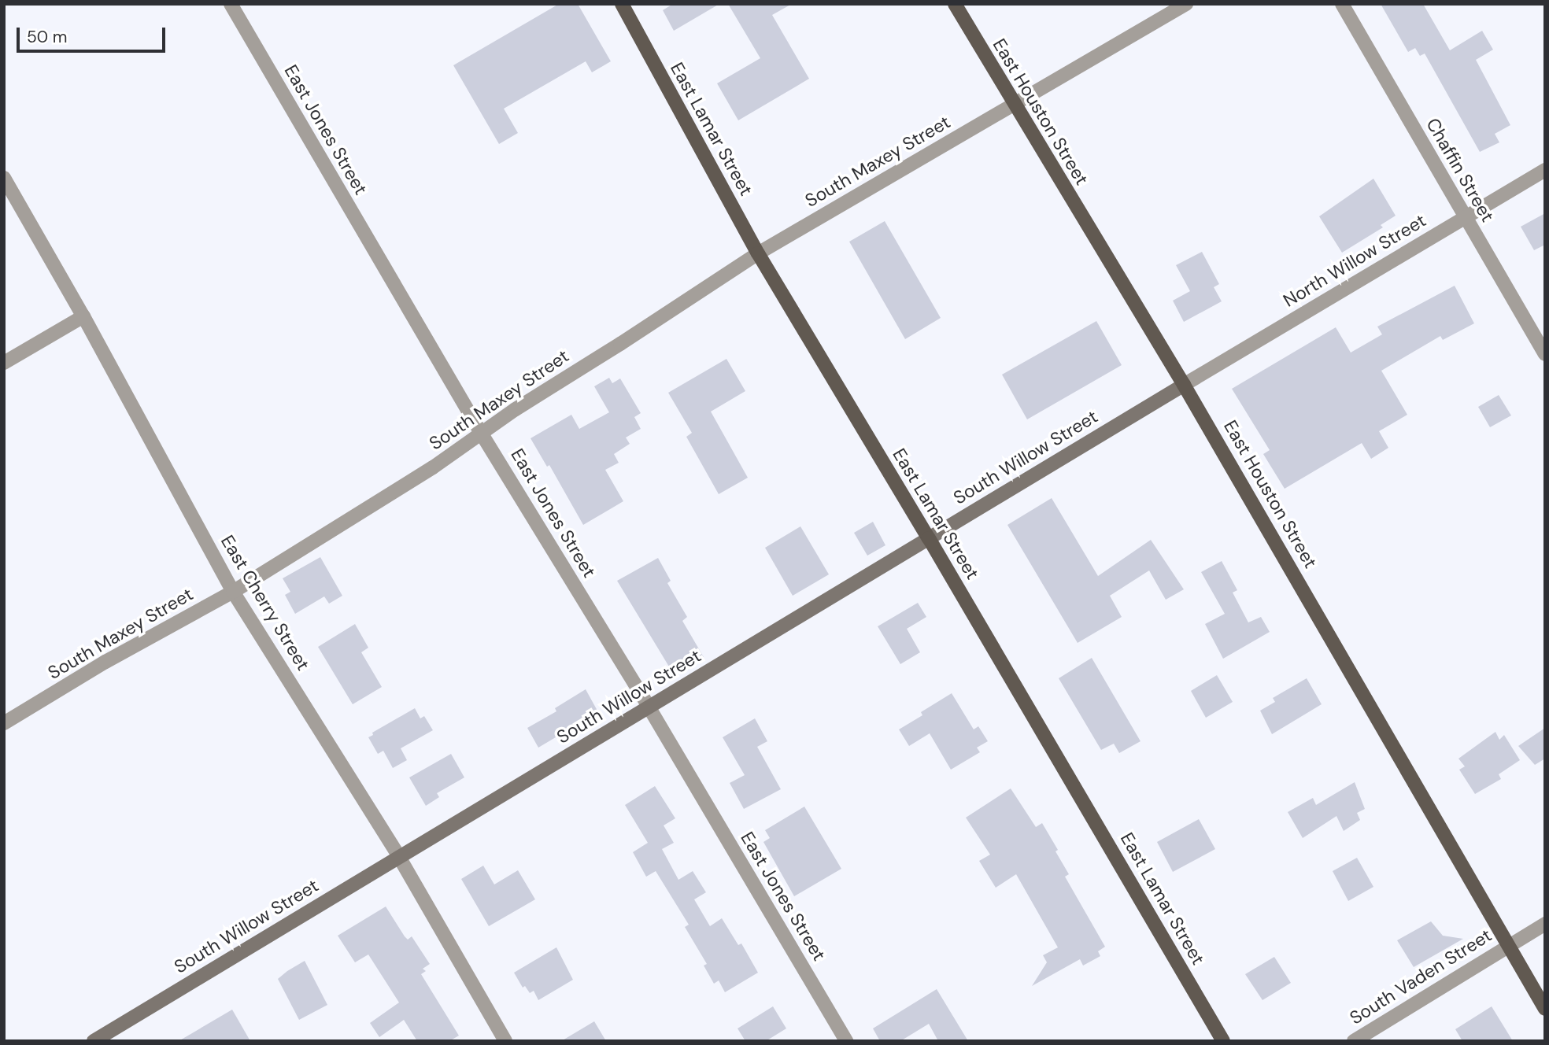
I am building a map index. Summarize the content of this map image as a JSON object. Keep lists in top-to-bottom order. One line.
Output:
{"streets":{"main road":["East Houston Street","East Lamar Street"],"street":["East Jones Street","South Maxey Street","Chaffin Street","North Willow Street","South Willow Street","East Cherry Street","South Vaden Street"]},"crossings":[["East Houston Street","South Maxey Street"],["East Houston Street","North Willow Street"],["East Houston Street","South Willow Street"],["East Houston Street","South Vaden Street"],["East Lamar Street","South Maxey Street"],["East Lamar Street","South Willow Street"],["East Jones Street","South Maxey Street"],["East Jones Street","South Willow Street"],["South Maxey Street","East Cherry Street"],["Chaffin Street","North Willow Street"],["North Willow Street","South Willow Street"],["South Willow Street","East Cherry Street"]],"scale_bar":"50 m"}
